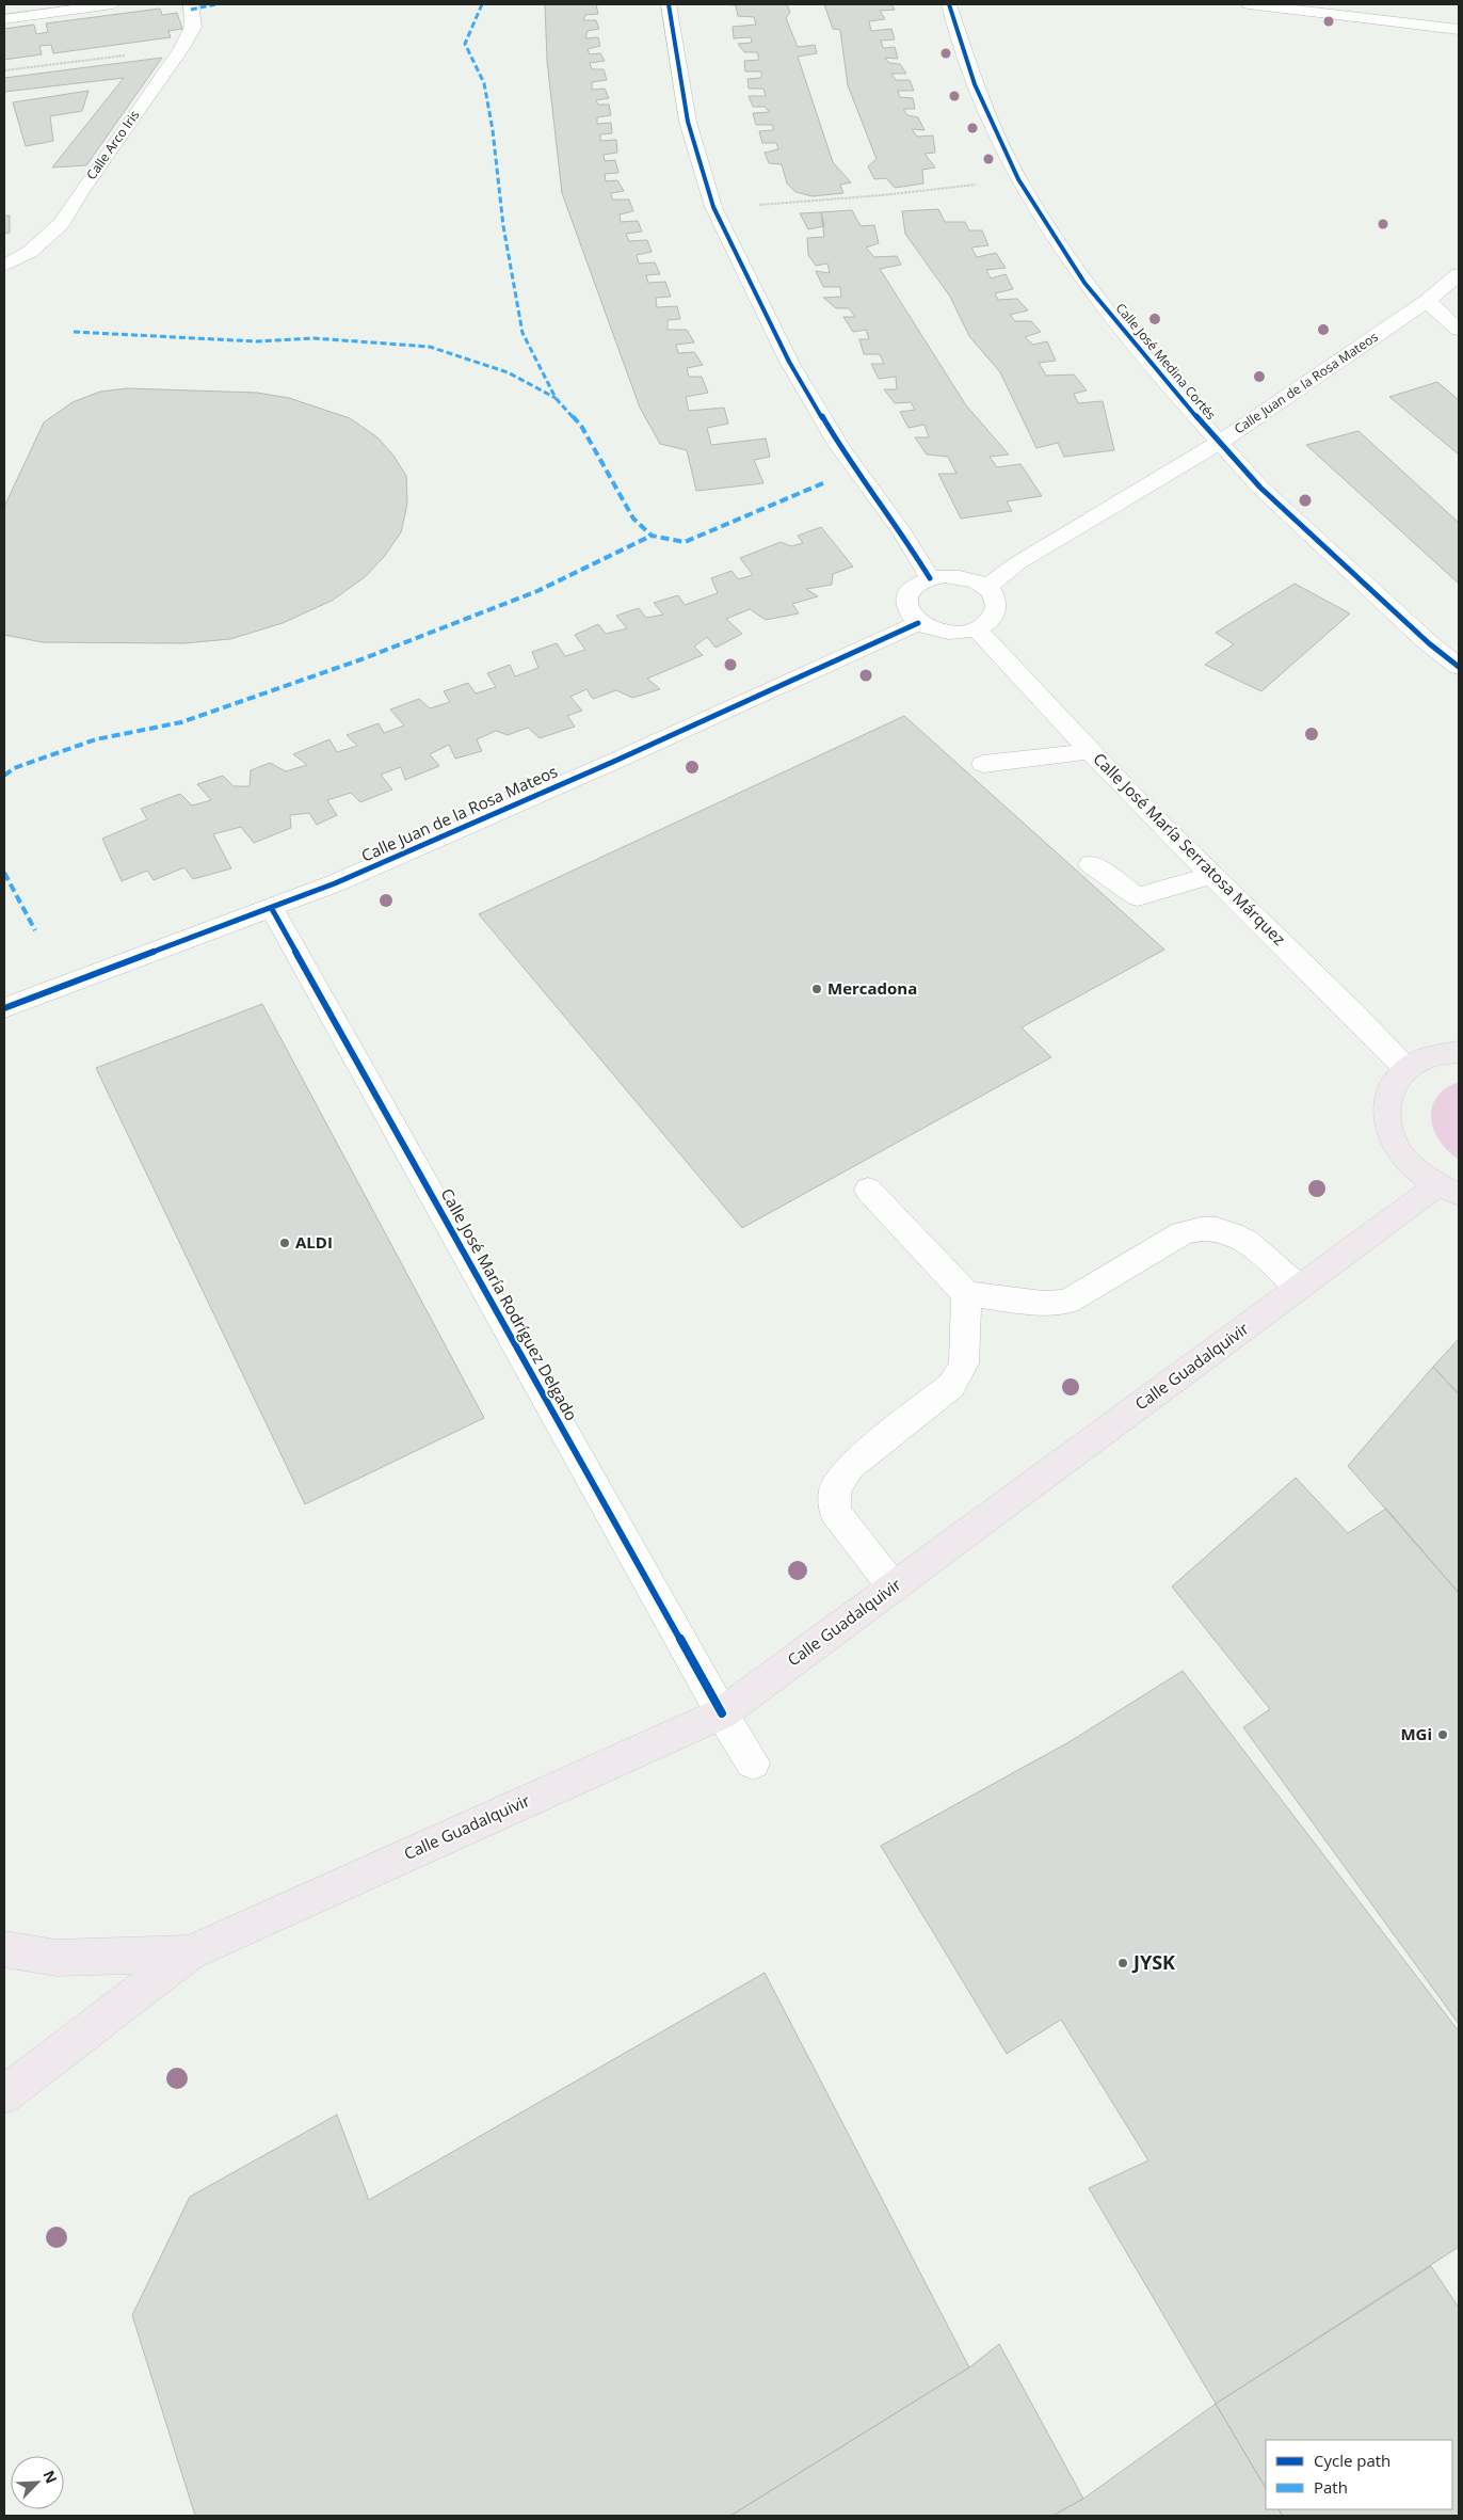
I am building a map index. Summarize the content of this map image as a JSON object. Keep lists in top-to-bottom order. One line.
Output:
{"streets":{"main road":["Calle Guadalquivir"],"street":["Calle Arco Iris","Calle José Medina Cortés","Calle Juan de la Rosa Mateos","Calle José María Serratosa Márquez","Calle José María Rodríguez Delgado"]},"crossings":[["Calle José Medina Cortés","Calle Juan de la Rosa Mateos"],["Calle Juan de la Rosa Mateos","Calle José María Serratosa Márquez"],["Calle Juan de la Rosa Mateos","Calle José María Rodríguez Delgado"],["Calle José María Rodríguez Delgado","Calle Guadalquivir"]],"places":["Mercadona","ALDI","MGi","JYSK"],"legend":["Cycle path","Path"],"north":"top right"}
